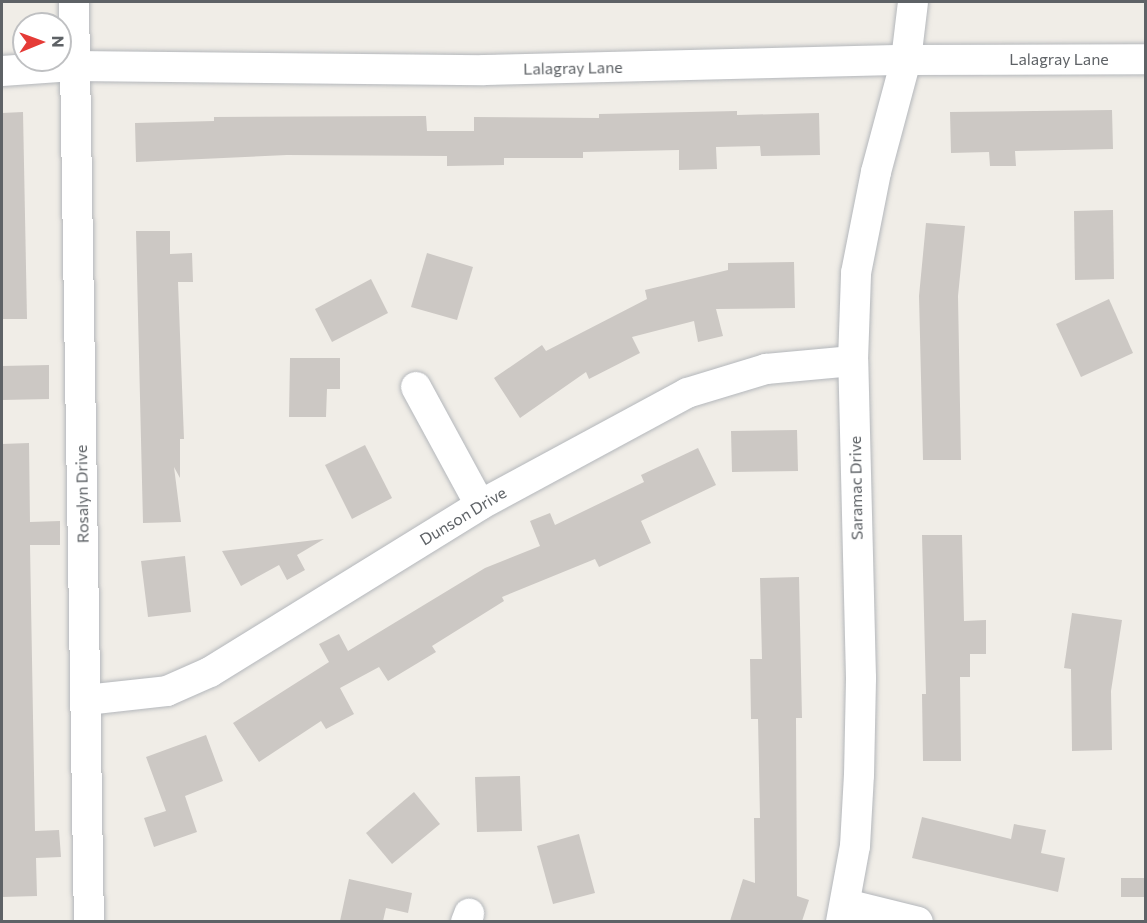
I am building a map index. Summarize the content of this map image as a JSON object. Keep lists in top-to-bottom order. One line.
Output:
{"streets":{"street":["Lalagray Lane","Saramac Drive","Rosalyn Drive","Dunson Drive"]},"crossings":[["Lalagray Lane","Saramac Drive"],["Lalagray Lane","Rosalyn Drive"],["Saramac Drive","Dunson Drive"],["Rosalyn Drive","Dunson Drive"]],"north":"right"}
